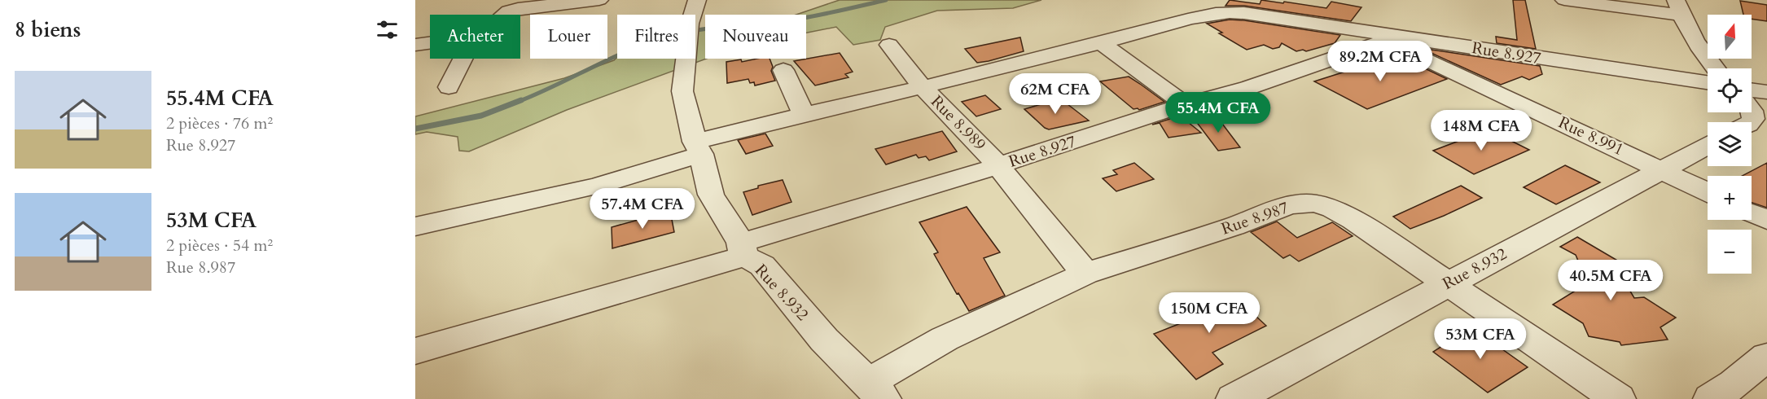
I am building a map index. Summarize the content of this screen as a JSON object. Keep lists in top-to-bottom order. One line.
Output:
{"streets":{"street":["Rue 8.927","Rue 8.989","Rue 8.991","Rue 8.987","Rue 8.932"]},"crossings":[["Rue 8.927","Rue 8.989"],["Rue 8.927","Rue 8.991"],["Rue 8.927","Rue 8.932"],["Rue 8.989","Rue 8.987"],["Rue 8.989","Rue 8.932"],["Rue 8.991","Rue 8.932"],["Rue 8.987","Rue 8.932"]],"north":"top","page":{"heading":"8 biens","map_buttons":["+","−"],"chip":["Acheter","Louer","Filtres","Nouveau"],"price":["89.2M CFA","62M CFA","55.4M CFA","148M CFA","57.4M CFA","40.5M CFA","150M CFA","53M CFA"],"list":[{"name":"55.4M CFA","note":"2 pièces · 76 m² · Rue 8.927"},{"name":"53M CFA","note":"2 pièces · 54 m² · Rue 8.987"}]}}
